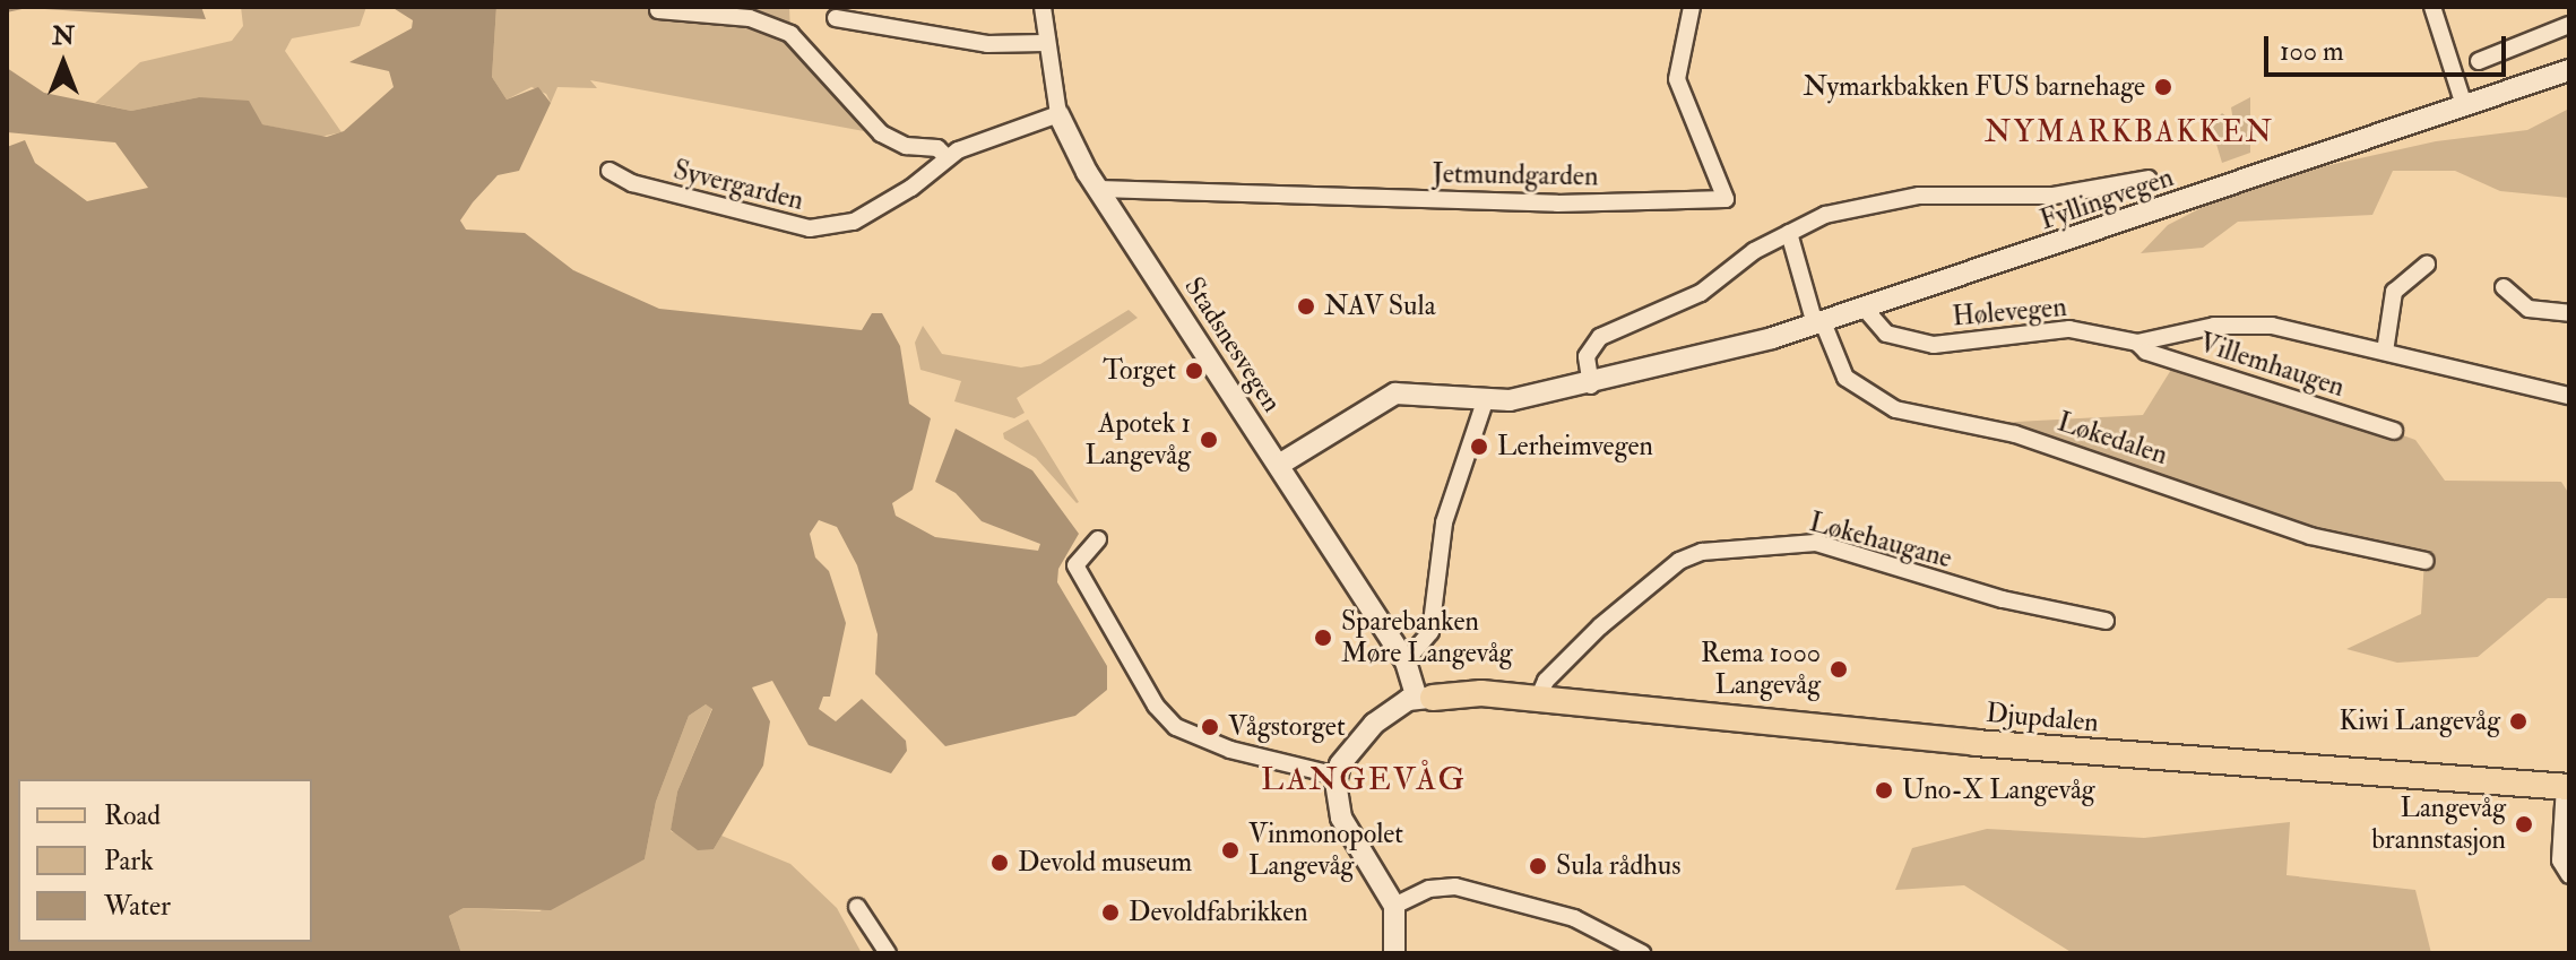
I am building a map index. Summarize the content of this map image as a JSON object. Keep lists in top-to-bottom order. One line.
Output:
{"streets":{"main road":["Djupdalen"],"street":["Jetmundgarden","Syvergarden","Fyllingvegen","Hølevegen","Stadsnesvegen","Villemhaugen","Løkedalen","Løkehaugane"]},"crossings":[["Jetmundgarden","Stadsnesvegen"],["Syvergarden","Stadsnesvegen"],["Fyllingvegen","Hølevegen"],["Fyllingvegen","Stadsnesvegen"],["Fyllingvegen","Løkedalen"],["Hølevegen","Villemhaugen"],["Stadsnesvegen","Djupdalen"],["Løkehaugane","Djupdalen"]],"districts":["NYMARKBAKKEN","LANGEVÅG"],"places":["Nymarkbakken FUS barnehage","NAV Sula","Torget","Apotek 1 Langevåg","Lerheimvegen","Sparebanken Møre Langevåg","Rema 1000 Langevåg","Kiwi Langevåg","Vågstorget","Uno-X Langevåg","Langevåg brannstasjon","Vinmonopolet Langevåg","Devold museum","Sula rådhus","Devoldfabrikken"],"legend":["Road","Park","Water"],"scale_bar":"100 m","north":"top"}
